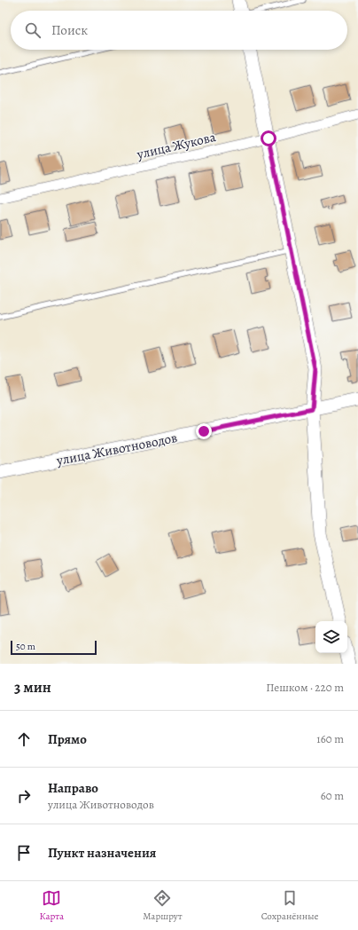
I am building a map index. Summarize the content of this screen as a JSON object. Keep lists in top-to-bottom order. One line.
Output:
{"streets":{"street":["улица Жукова","улица Животноводов"]},"scale_bar":"50 m","page":{"search":"Поиск","scale":"50 m","heading":["3 мин","Пешком · 220 m"],"list":[["Прямо","160 m"],["Направо","улица Животноводов","60 m"],"Пункт назначения"],"nav":["Карта","Маршрут","Сохранённые"]}}
